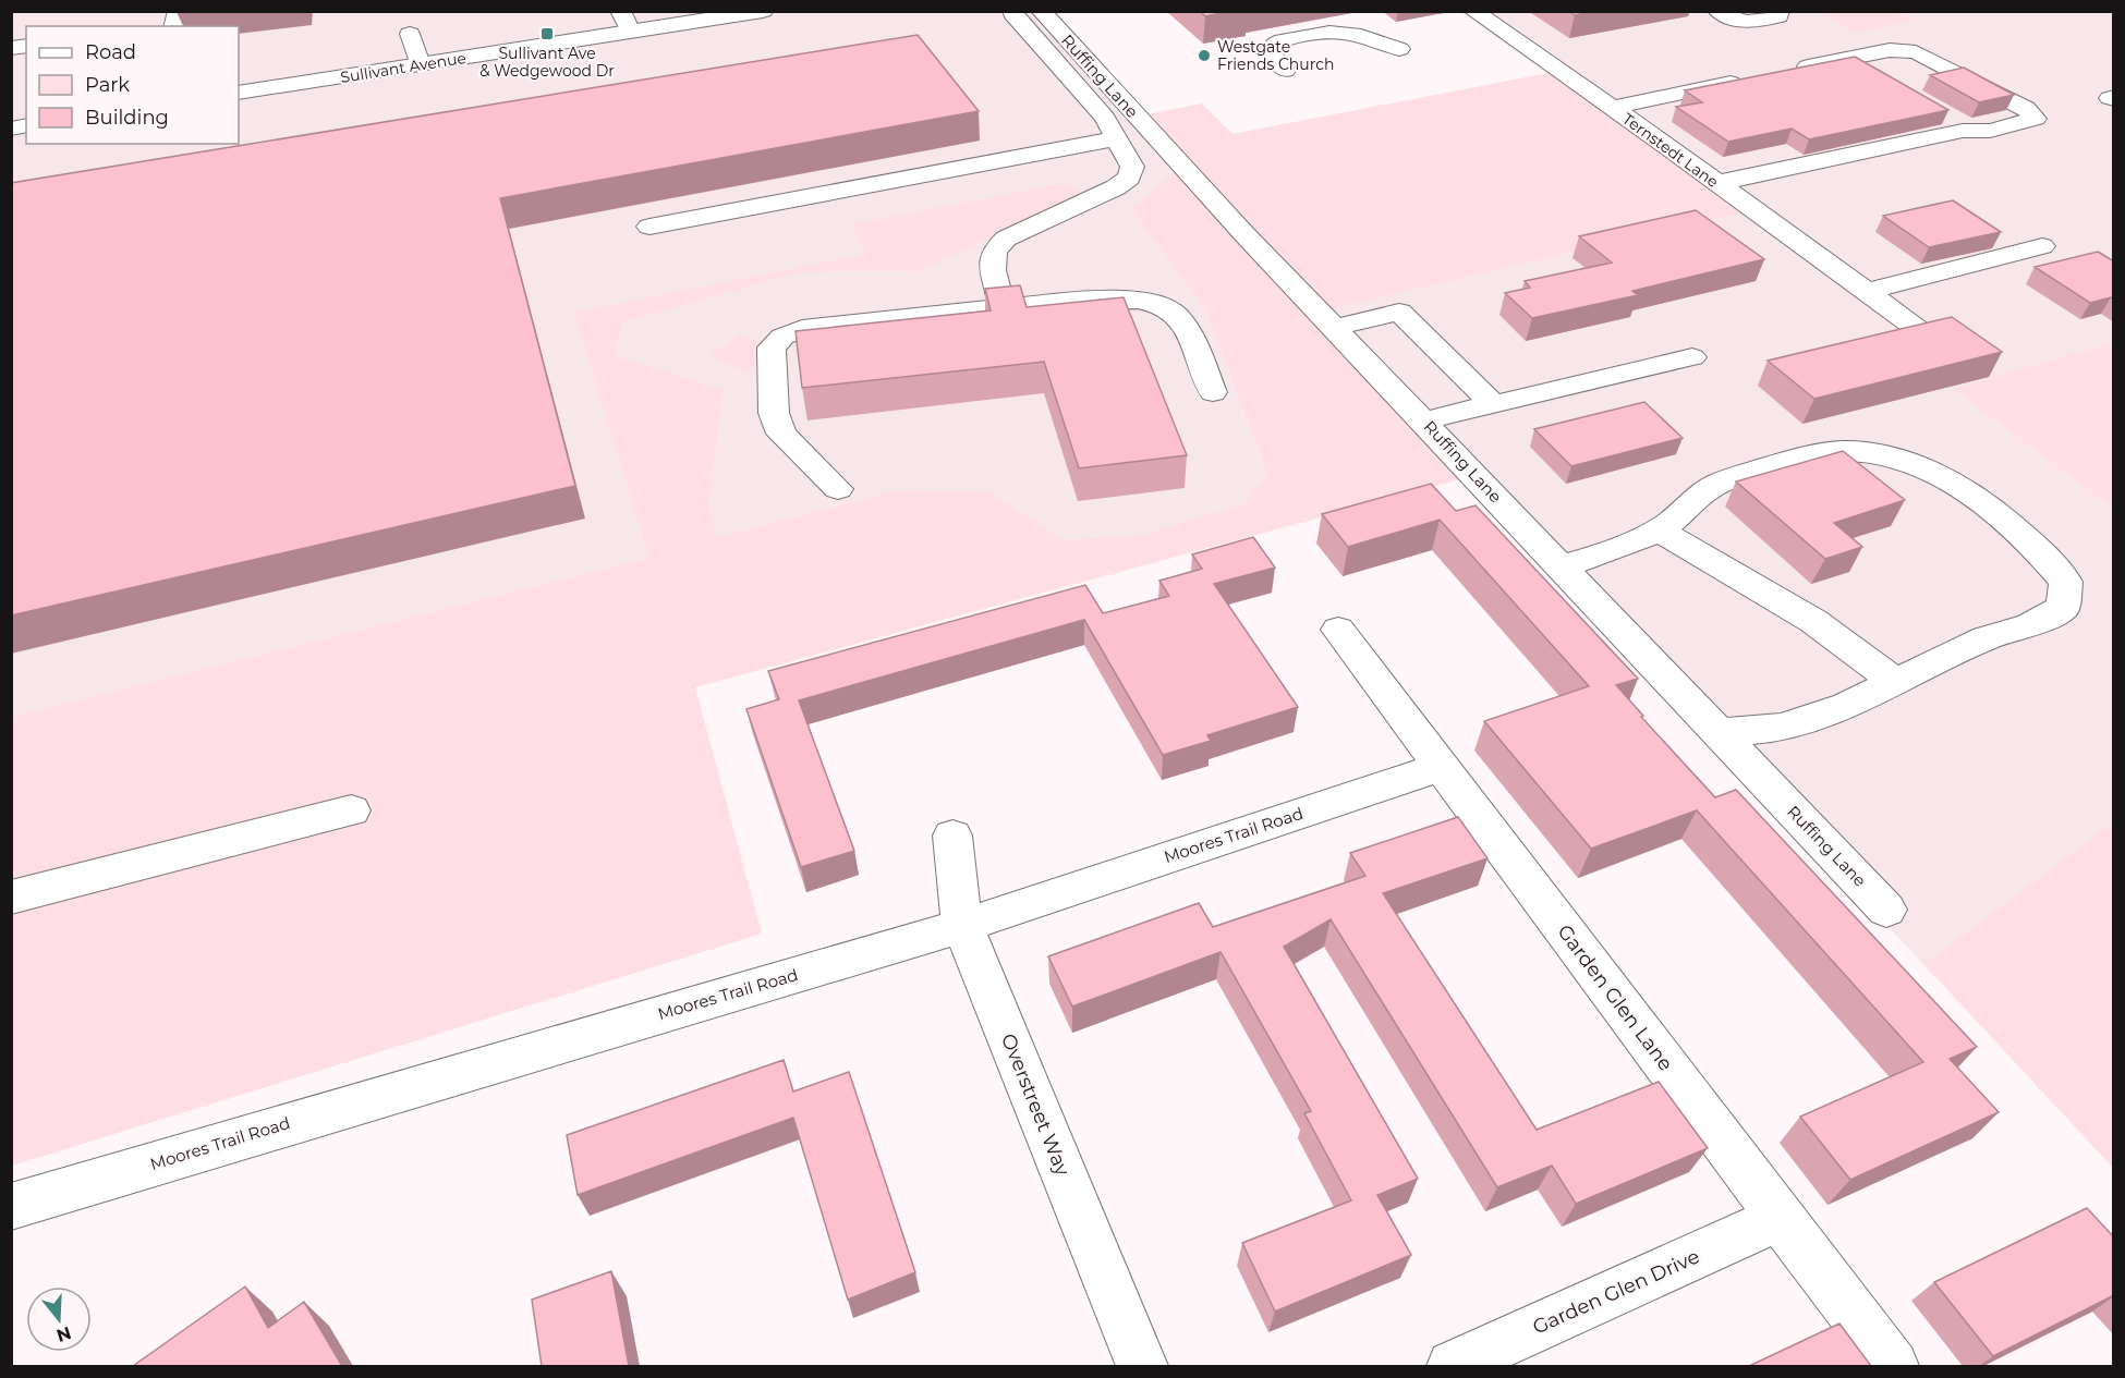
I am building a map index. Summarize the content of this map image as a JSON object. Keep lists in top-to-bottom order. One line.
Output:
{"streets":{"street":["Sullivant Avenue","Ruffing Lane","Ternstedt Lane","Moores Trail Road","Garden Glen Lane","Overstreet Way","Garden Glen Drive"]},"crossings":[["Moores Trail Road","Garden Glen Lane"],["Moores Trail Road","Overstreet Way"],["Garden Glen Lane","Garden Glen Drive"]],"places":{"transit":["Sullivant Ave & Wedgewood Dr"],"other":["Westgate Friends Church"]},"legend":["Road","Park","Building"],"north":"bottom"}
